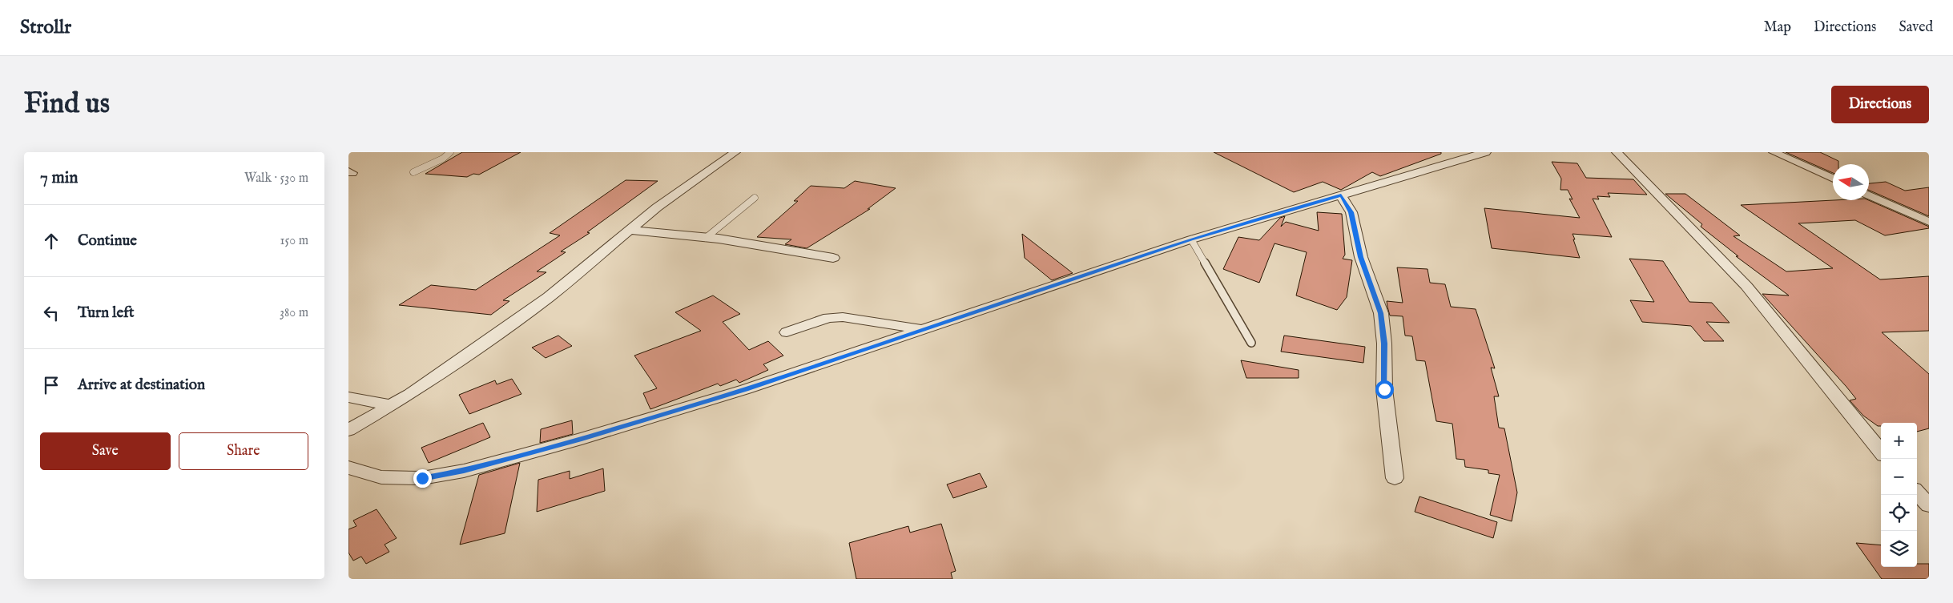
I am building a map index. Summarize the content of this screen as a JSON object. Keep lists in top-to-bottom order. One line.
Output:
{"north":"left","page":{"header":"Strollr","nav":["Map","Directions","Saved"],"buttons":["Directions",["Save","Share"]],"title":"Find us","heading":["7 min","Walk · 530 m"],"list":[["Continue","150 m"],["Turn left","380 m"],"Arrive at destination"],"map_buttons":["+","−"]}}
